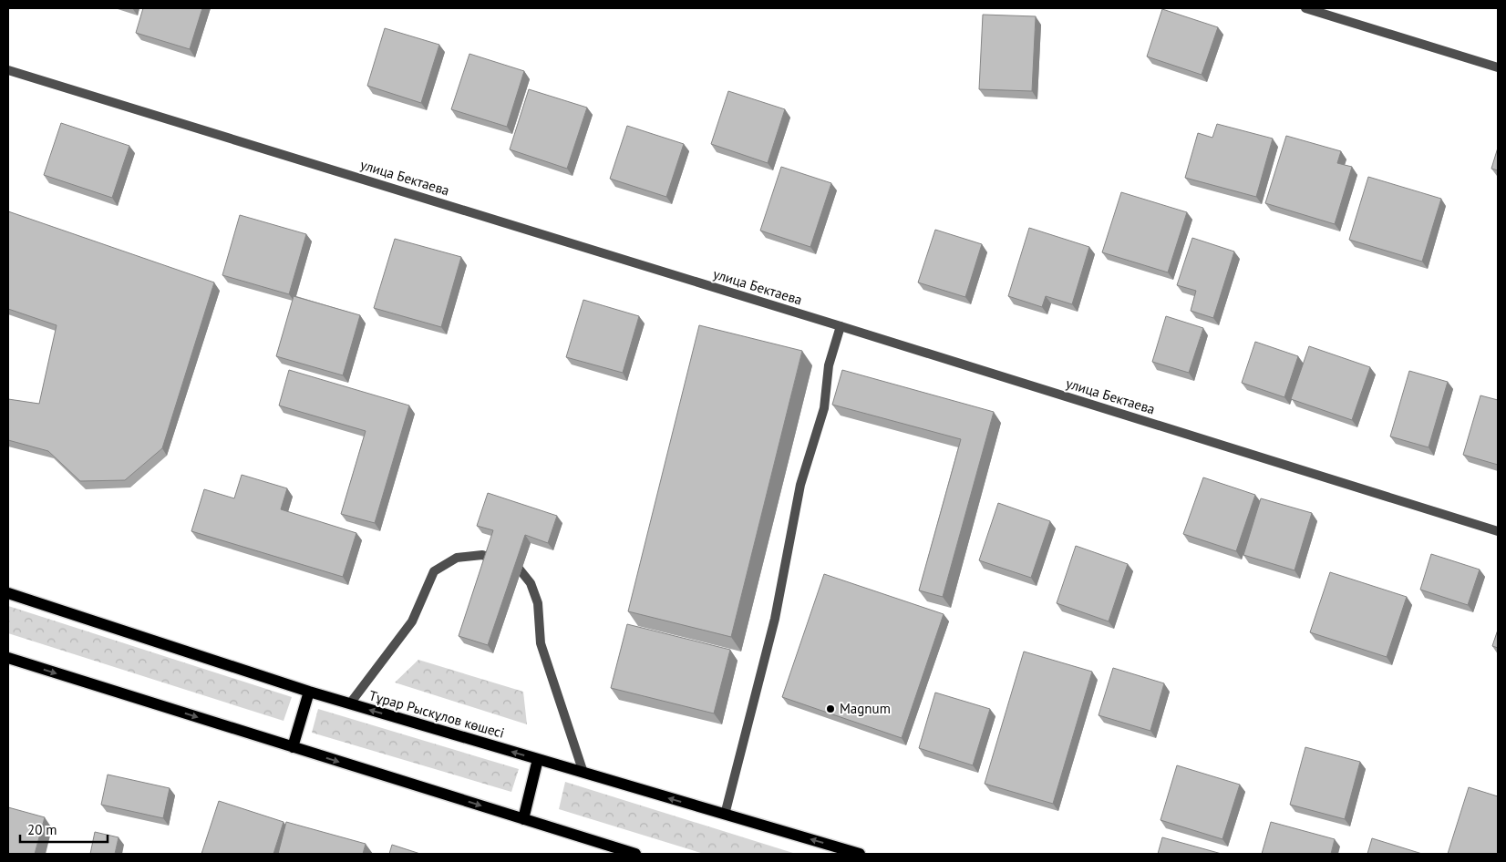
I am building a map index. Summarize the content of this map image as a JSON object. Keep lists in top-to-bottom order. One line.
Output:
{"streets":{"main road":["Тұрар Рыскұлов көшесі"],"street":["улица Бектаева"]},"places":["Magnum"],"scale_bar":"20 m"}
